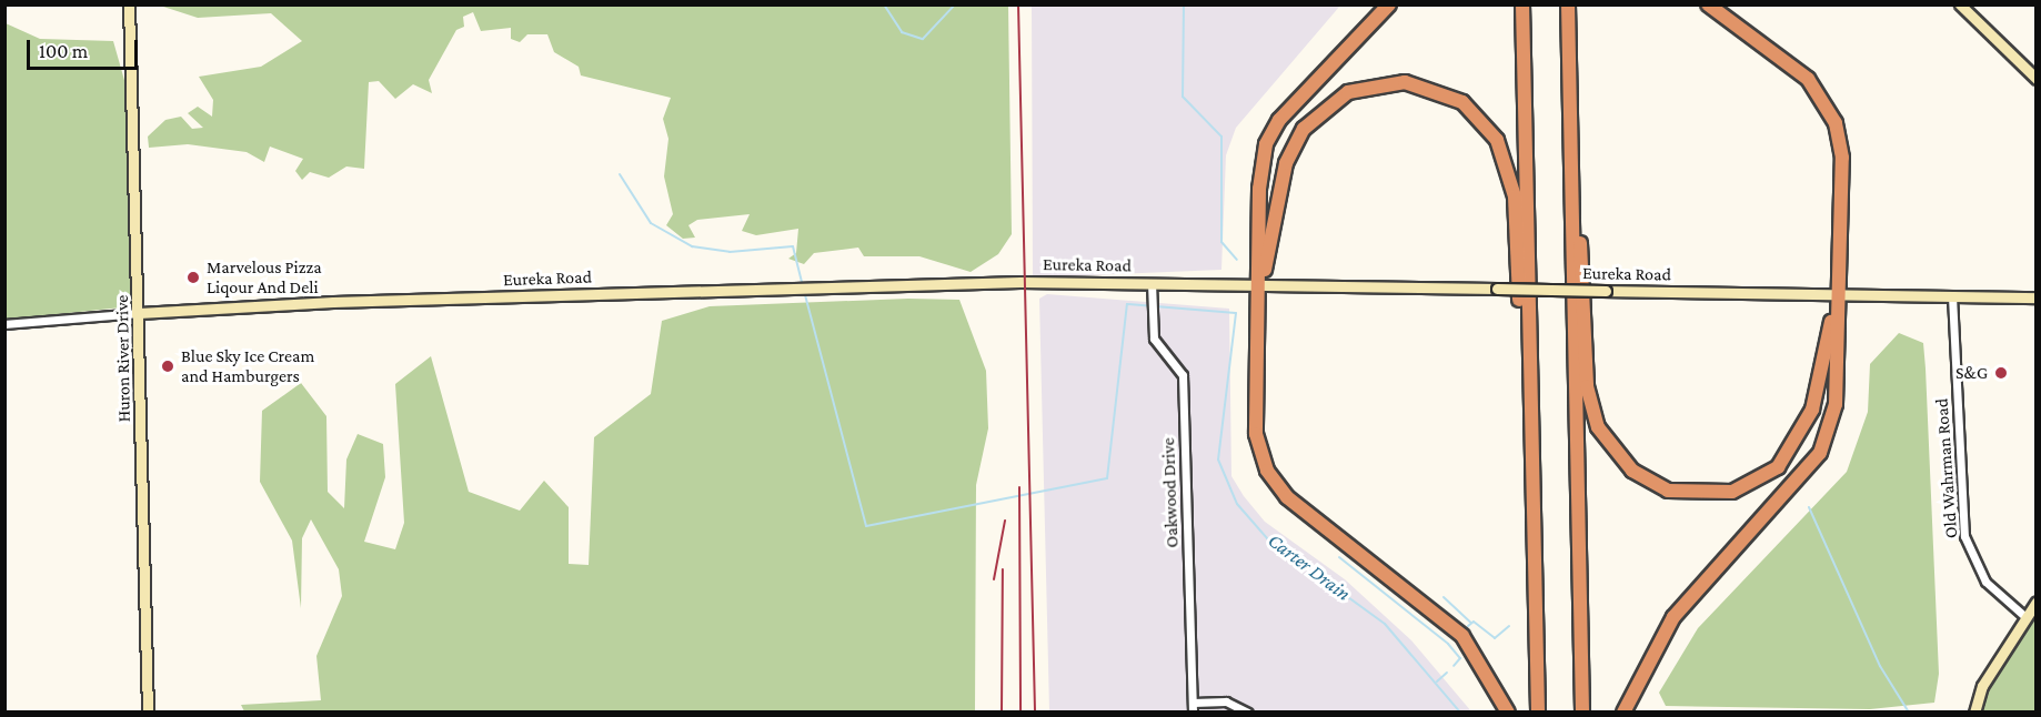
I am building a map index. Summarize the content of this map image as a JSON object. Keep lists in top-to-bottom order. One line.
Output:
{"streets":{"street":["Eureka Road","Huron River Drive","Old Wahrman Road","Oakwood Drive"]},"crossings":[["Eureka Road","Huron River Drive"],["Eureka Road","Old Wahrman Road"],["Eureka Road","Oakwood Drive"]],"water":["Carter Drain"],"places":["Marvelous Pizza Liqour And Deli","Blue Sky Ice Cream and Hamburgers","S&G"],"scale_bar":"100 m"}
